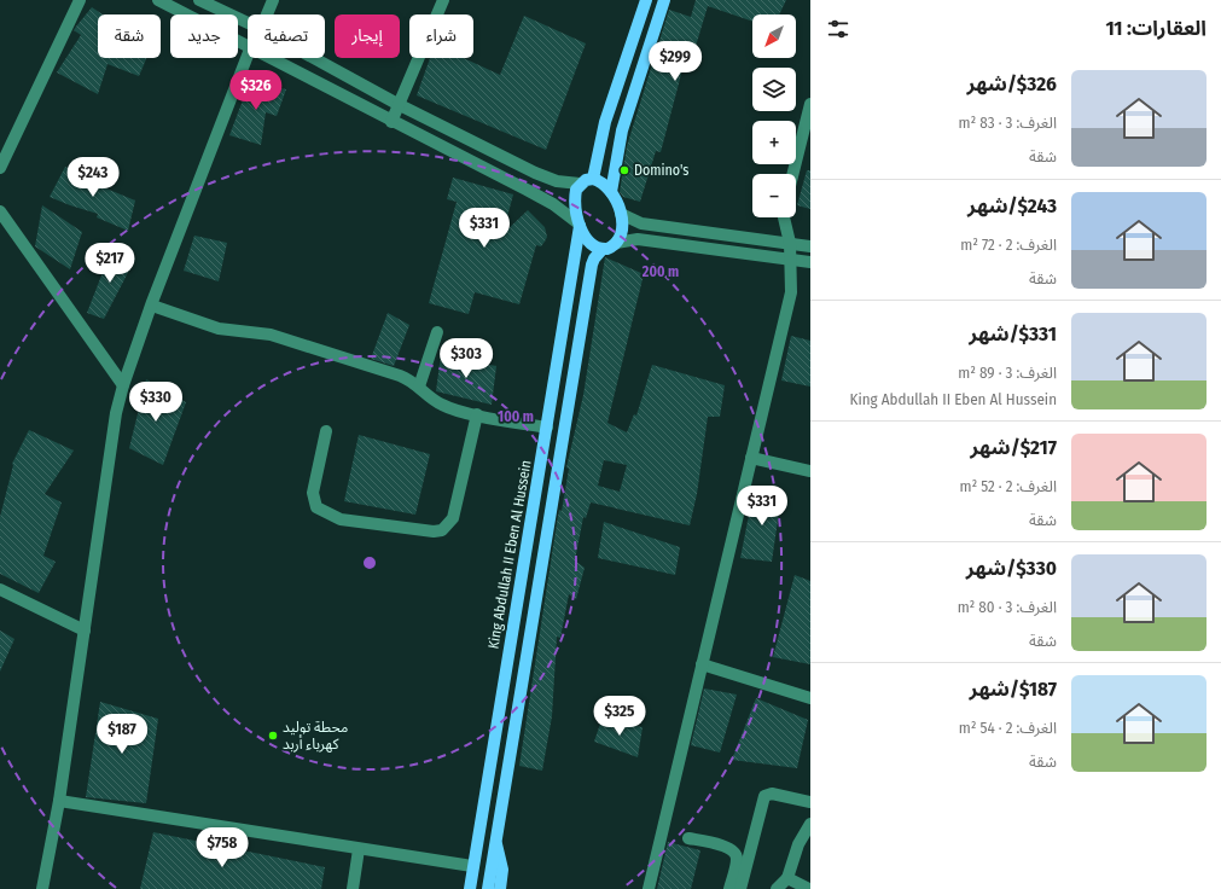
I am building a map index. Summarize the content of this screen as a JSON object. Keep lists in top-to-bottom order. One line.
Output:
{"streets":{"main road":["King Abdullah II Eben Al Hussein"]},"places":["Domino's","محطة توليد كهرباء أربد"],"north":"bottom left","page":{"heading":"العقارات: 11","map_buttons":["+","−"],"chip":["شراء","إيجار","تصفية","جديد","شقة"],"price":["$299","$326","$243","$331","$217","$303","$330","$331","$325","$187","$758"],"list":[{"name":"$326/شهر","note":"الغرف: 3 · 83 m² · شقة"},{"name":"$243/شهر","note":"الغرف: 2 · 72 m² · شقة"},{"name":"$331/شهر","note":"الغرف: 3 · 89 m² · King Abdullah II Eben Al Hussein"},{"name":"$217/شهر","note":"الغرف: 2 · 52 m² · شقة"},{"name":"$330/شهر","note":"الغرف: 3 · 80 m² · شقة"},{"name":"$187/شهر","note":"الغرف: 2 · 54 m² · شقة"}]},"rings":["200 m","100 m"]}
